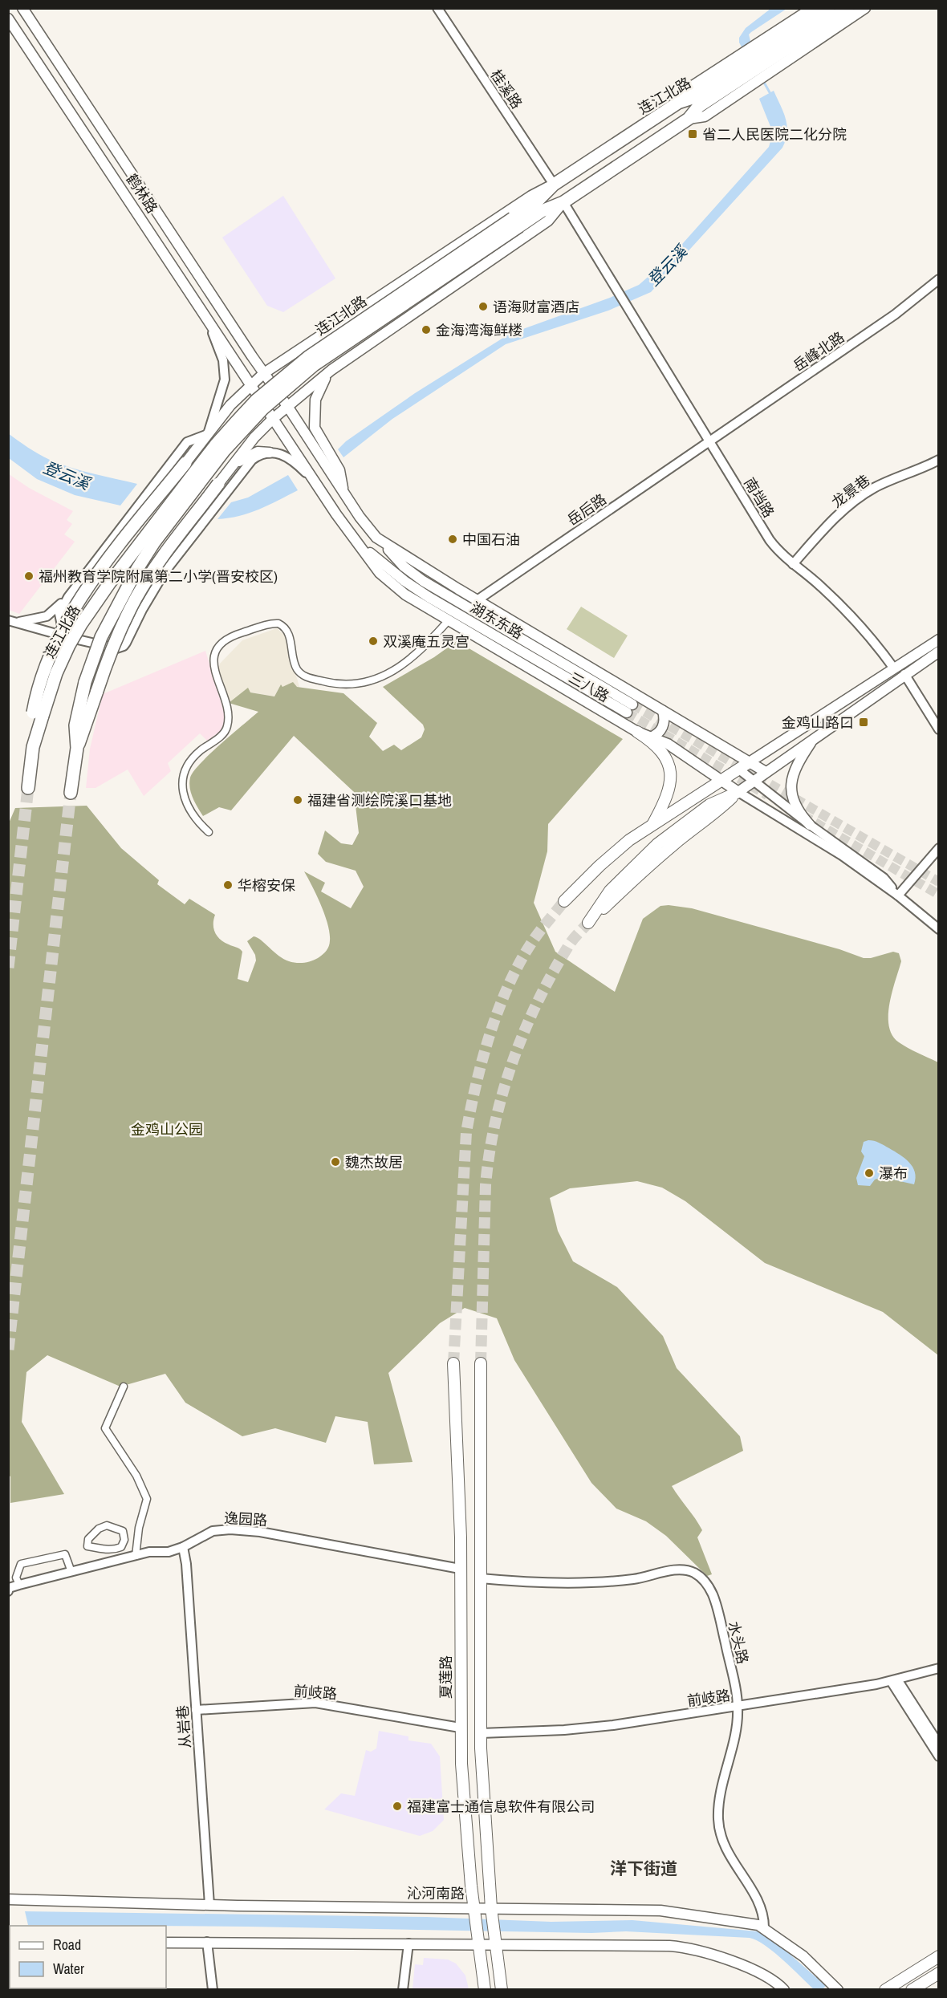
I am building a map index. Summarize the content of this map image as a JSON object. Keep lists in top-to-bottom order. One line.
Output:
{"streets":{"highway":["连江北路"],"main road":["鹤林路","湖东东路","三八路","夏莲路","沁河南路"],"street":["桂溪路","岳峰北路","龙景巷","南垱路","岳后路","逸园路","水头路","前岐路","从岩巷"]},"crossings":[["桂溪路","连江北路"],["连江北路","南垱路"],["鹤林路","三八路"],["岳峰北路","南垱路"],["岳峰北路","岳后路"],["龙景巷","南垱路"],["南垱路","岳后路"],["岳后路","三八路"],["湖东东路","三八路"],["逸园路","夏莲路"],["逸园路","从岩巷"],["水头路","前岐路"],["水头路","沁河南路"],["夏莲路","前岐路"],["夏莲路","沁河南路"],["前岐路","从岩巷"],["从岩巷","沁河南路"]],"districts":["洋下街道"],"water":["登云溪"],"parks":["金鸡山公园"],"places":{"transit":["省二人民医院二化分院","金鸡山路口"],"other":["语海财富酒店","金海湾海鲜楼","中国石油","福州教育学院附属第二小学(晋安校区)","双溪庵五灵宫","福建省测绘院溪口基地","华榕安保","魏杰故居","瀑布","福建富士通信息软件有限公司"]},"legend":["Road","Water"]}
